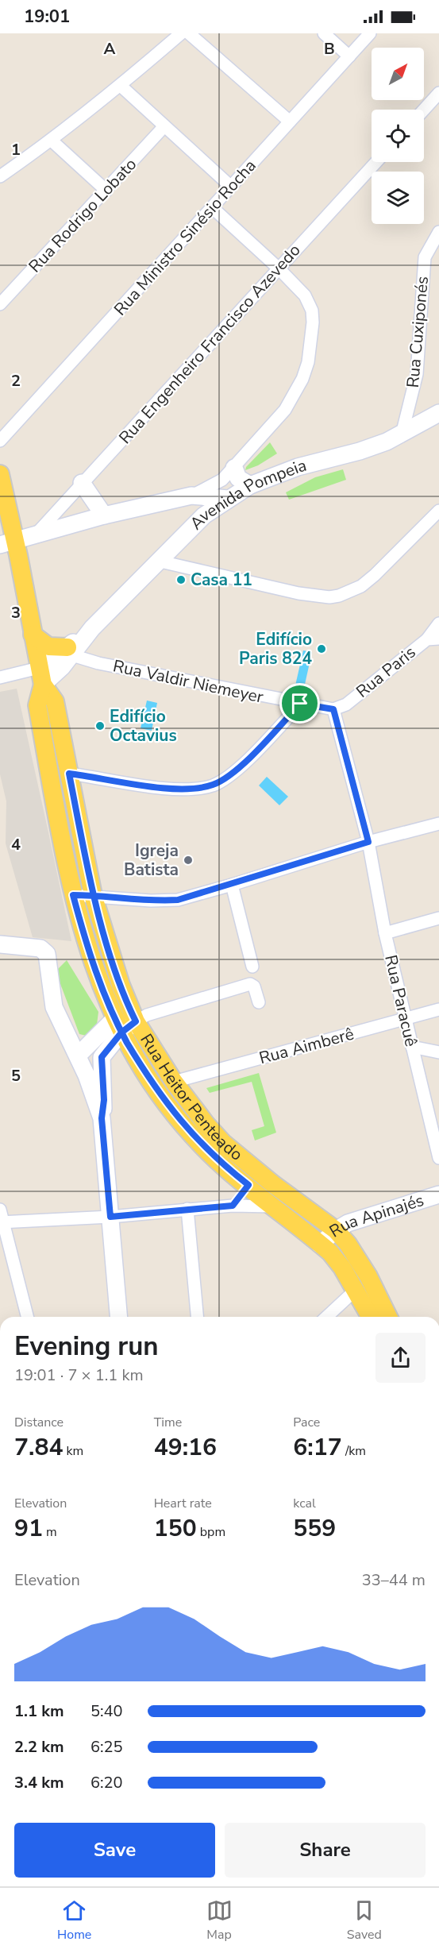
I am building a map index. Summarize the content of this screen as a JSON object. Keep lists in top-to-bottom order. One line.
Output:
{"streets":{"main road":["Rua Heitor Penteado"],"street":["Rua Rodrigo Lobato","Rua Ministro Sinésio Rocha","Rua Cuxiponés","Rua Engenheiro Francisco Azevedo","Avenida Pompeia","Rua Paris","Rua Valdir Niemeyer","Rua Paracuê","Rua Aimberê","Rua Apinajés"]},"crossings":[["Rua Cuxiponés","Avenida Pompeia"],["Avenida Pompeia","Rua Valdir Niemeyer"],["Avenida Pompeia","Rua Heitor Penteado"],["Rua Paris","Rua Valdir Niemeyer"],["Rua Paris","Rua Paracuê"],["Rua Valdir Niemeyer","Rua Paracuê"],["Rua Paracuê","Rua Aimberê"],["Rua Aimberê","Rua Heitor Penteado"],["Rua Heitor Penteado","Rua Apinajés"]],"places":["Casa 11","Edifício Paris 824","Edifício Octavius","Igreja Batista"],"north":"top right","page":{"status":"19:01","heading":["Evening run","19:01 · 7 × 1.1 km"],"stats":[["Distance","7.84 km"],["Time","49:16"],["Pace","6:17 /km"],["Elevation","91 m"],["Heart rate","150 bpm"],["kcal","559"]],"chart":["Elevation","33–44 m"],"list":[{"name":"1.1 km","note":"5:40"},{"name":"2.2 km","note":"6:25"},{"name":"3.4 km","note":"6:20"}],"buttons":["Save","Share"],"tabs":["Home","Map","Saved"]},"grid":{"columns":["A","B"],"rows":["1","2","3","4","5"]}}
